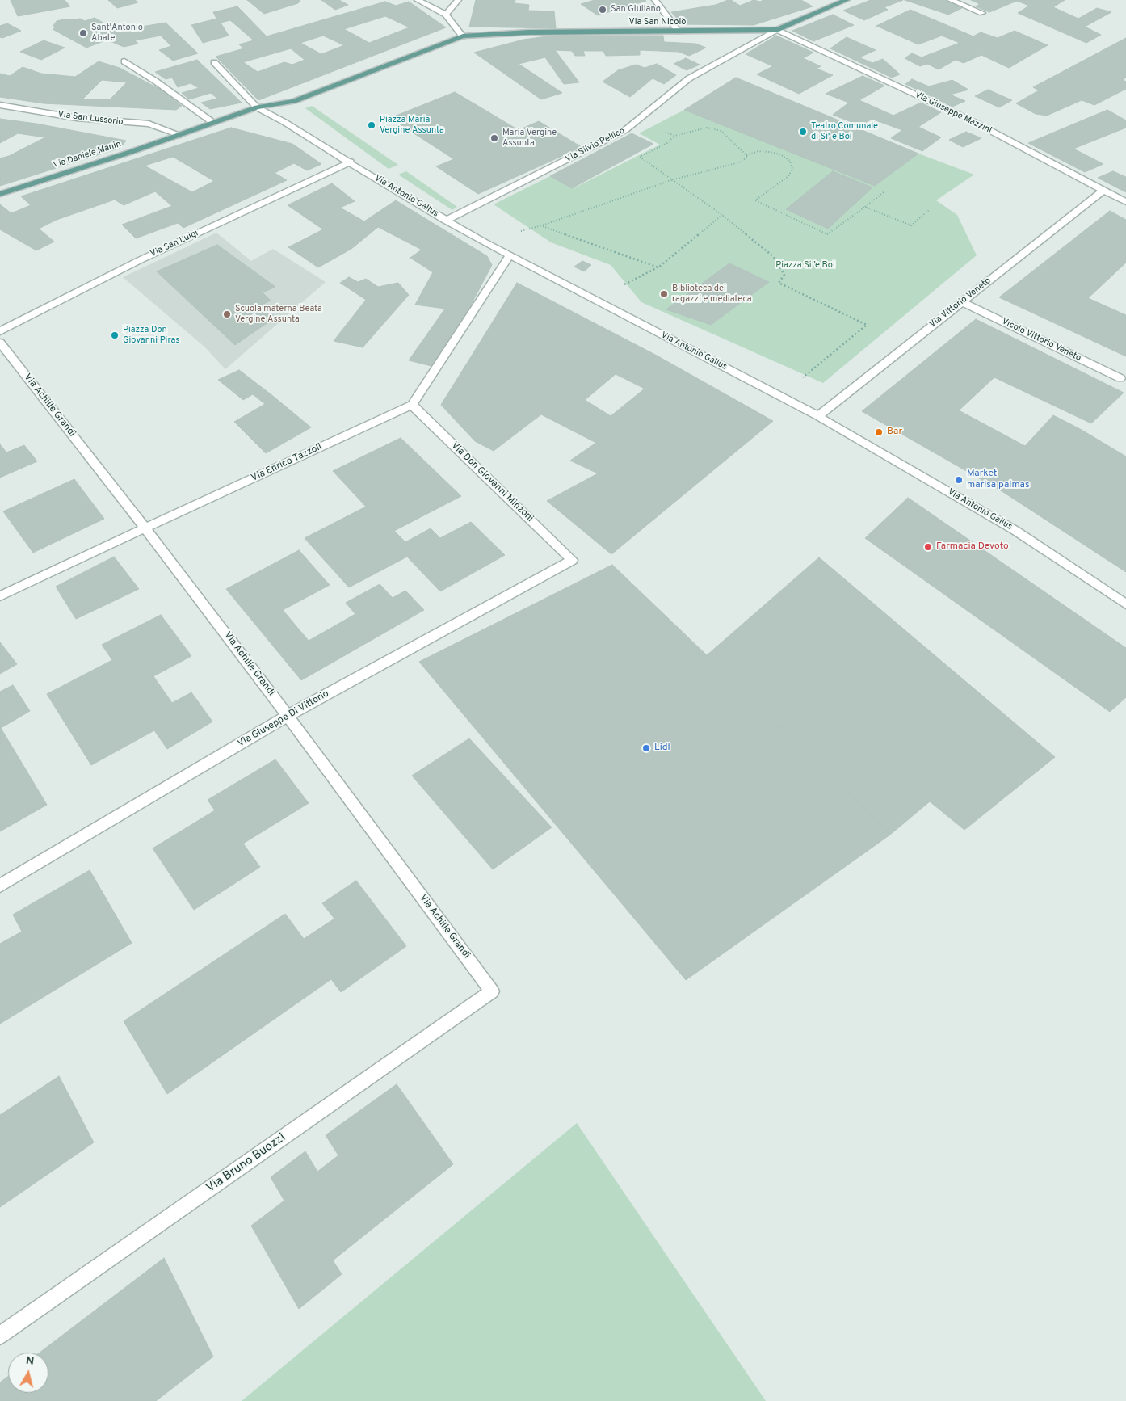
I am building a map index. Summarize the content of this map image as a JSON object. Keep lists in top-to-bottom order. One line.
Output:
{"streets":{"main road":["Via San Nicolò","Via Daniele Manin"],"street":["Via Giuseppe Mazzini","Via San Lussorio","Via Silvio Pellico","Via Antonio Gallus","Via San Luigi","Via Vittorio Veneto","Vicolo Vittorio Veneto","Via Achille Grandi","Via Enrico Tazzoli","Via Don Giovanni Minzoni","Via Giuseppe Di Vittorio","Via Bruno Buozzi"]},"crossings":[["Via San Nicolò","Via Giuseppe Mazzini"],["Via San Nicolò","Via Silvio Pellico"],["Via Giuseppe Mazzini","Via Silvio Pellico"],["Via Giuseppe Mazzini","Via Vittorio Veneto"],["Via San Lussorio","Via Daniele Manin"],["Via Silvio Pellico","Via Antonio Gallus"],["Via Antonio Gallus","Via San Luigi"],["Via Antonio Gallus","Via Vittorio Veneto"],["Via Vittorio Veneto","Vicolo Vittorio Veneto"],["Via Achille Grandi","Via Enrico Tazzoli"],["Via Achille Grandi","Via Giuseppe Di Vittorio"],["Via Achille Grandi","Via Bruno Buozzi"],["Via Enrico Tazzoli","Via Don Giovanni Minzoni"],["Via Don Giovanni Minzoni","Via Giuseppe Di Vittorio"]],"parks":["Piazza Si ’e Boi"],"places":["San Giuliano","Sant'Antonio Abate","Piazza Maria Vergine Assunta","Teatro Comunale di Si' e Boi","Maria Vergine Assunta","Biblioteca dei ragazzi e mediateca","Scuola materna Beata Vergine Assunta","Piazza Don Giovanni Piras","Bar","Market marisa palmas","Farmacia Devoto","Lidl"],"north":"top"}
